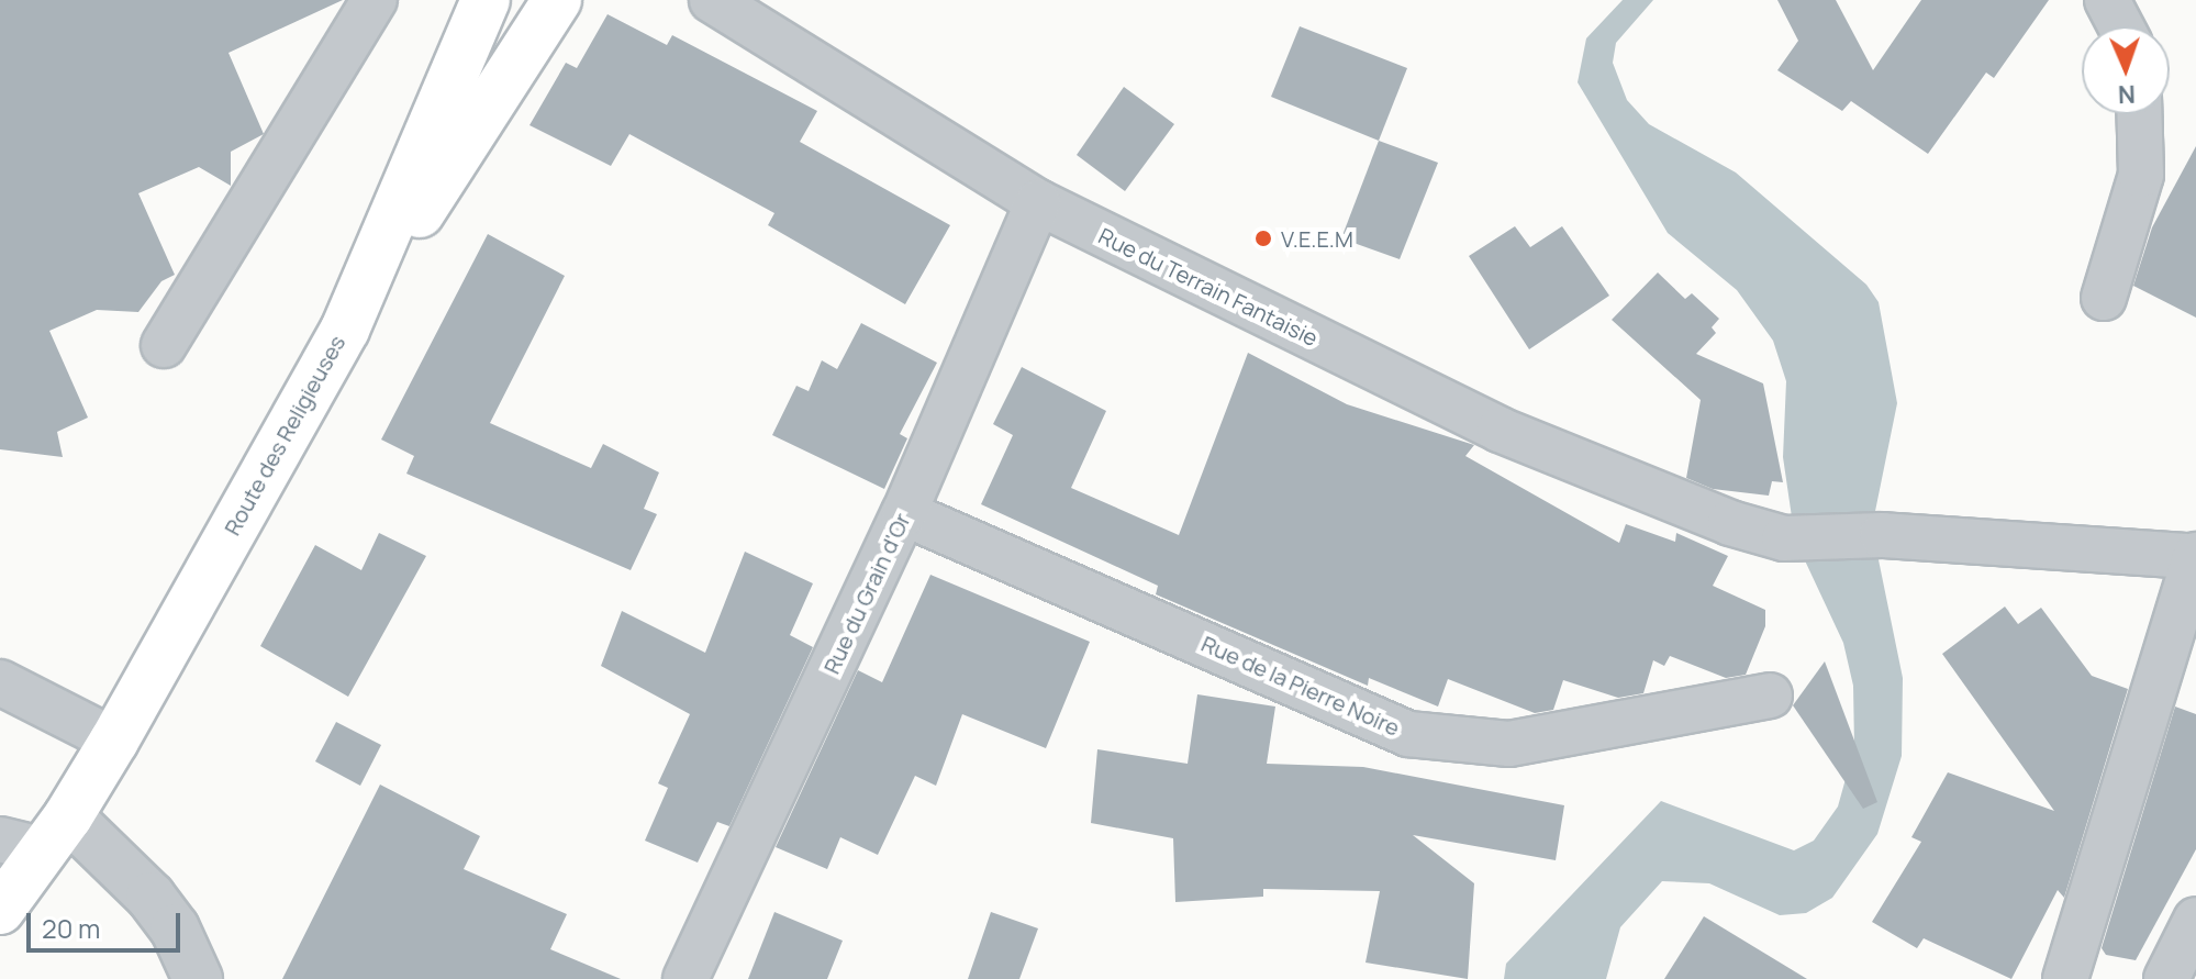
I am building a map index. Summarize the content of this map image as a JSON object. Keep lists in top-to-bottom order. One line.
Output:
{"streets":{"main road":["Route des Religieuses"],"street":["Rue du Terrain Fantaisie","Rue du Grain d'Or","Rue de la Pierre Noire"]},"crossings":[["Rue du Terrain Fantaisie","Rue du Grain d'Or"],["Rue du Grain d'Or","Rue de la Pierre Noire"]],"places":["V.E.E.M"],"scale_bar":"20 m","north":"bottom"}
